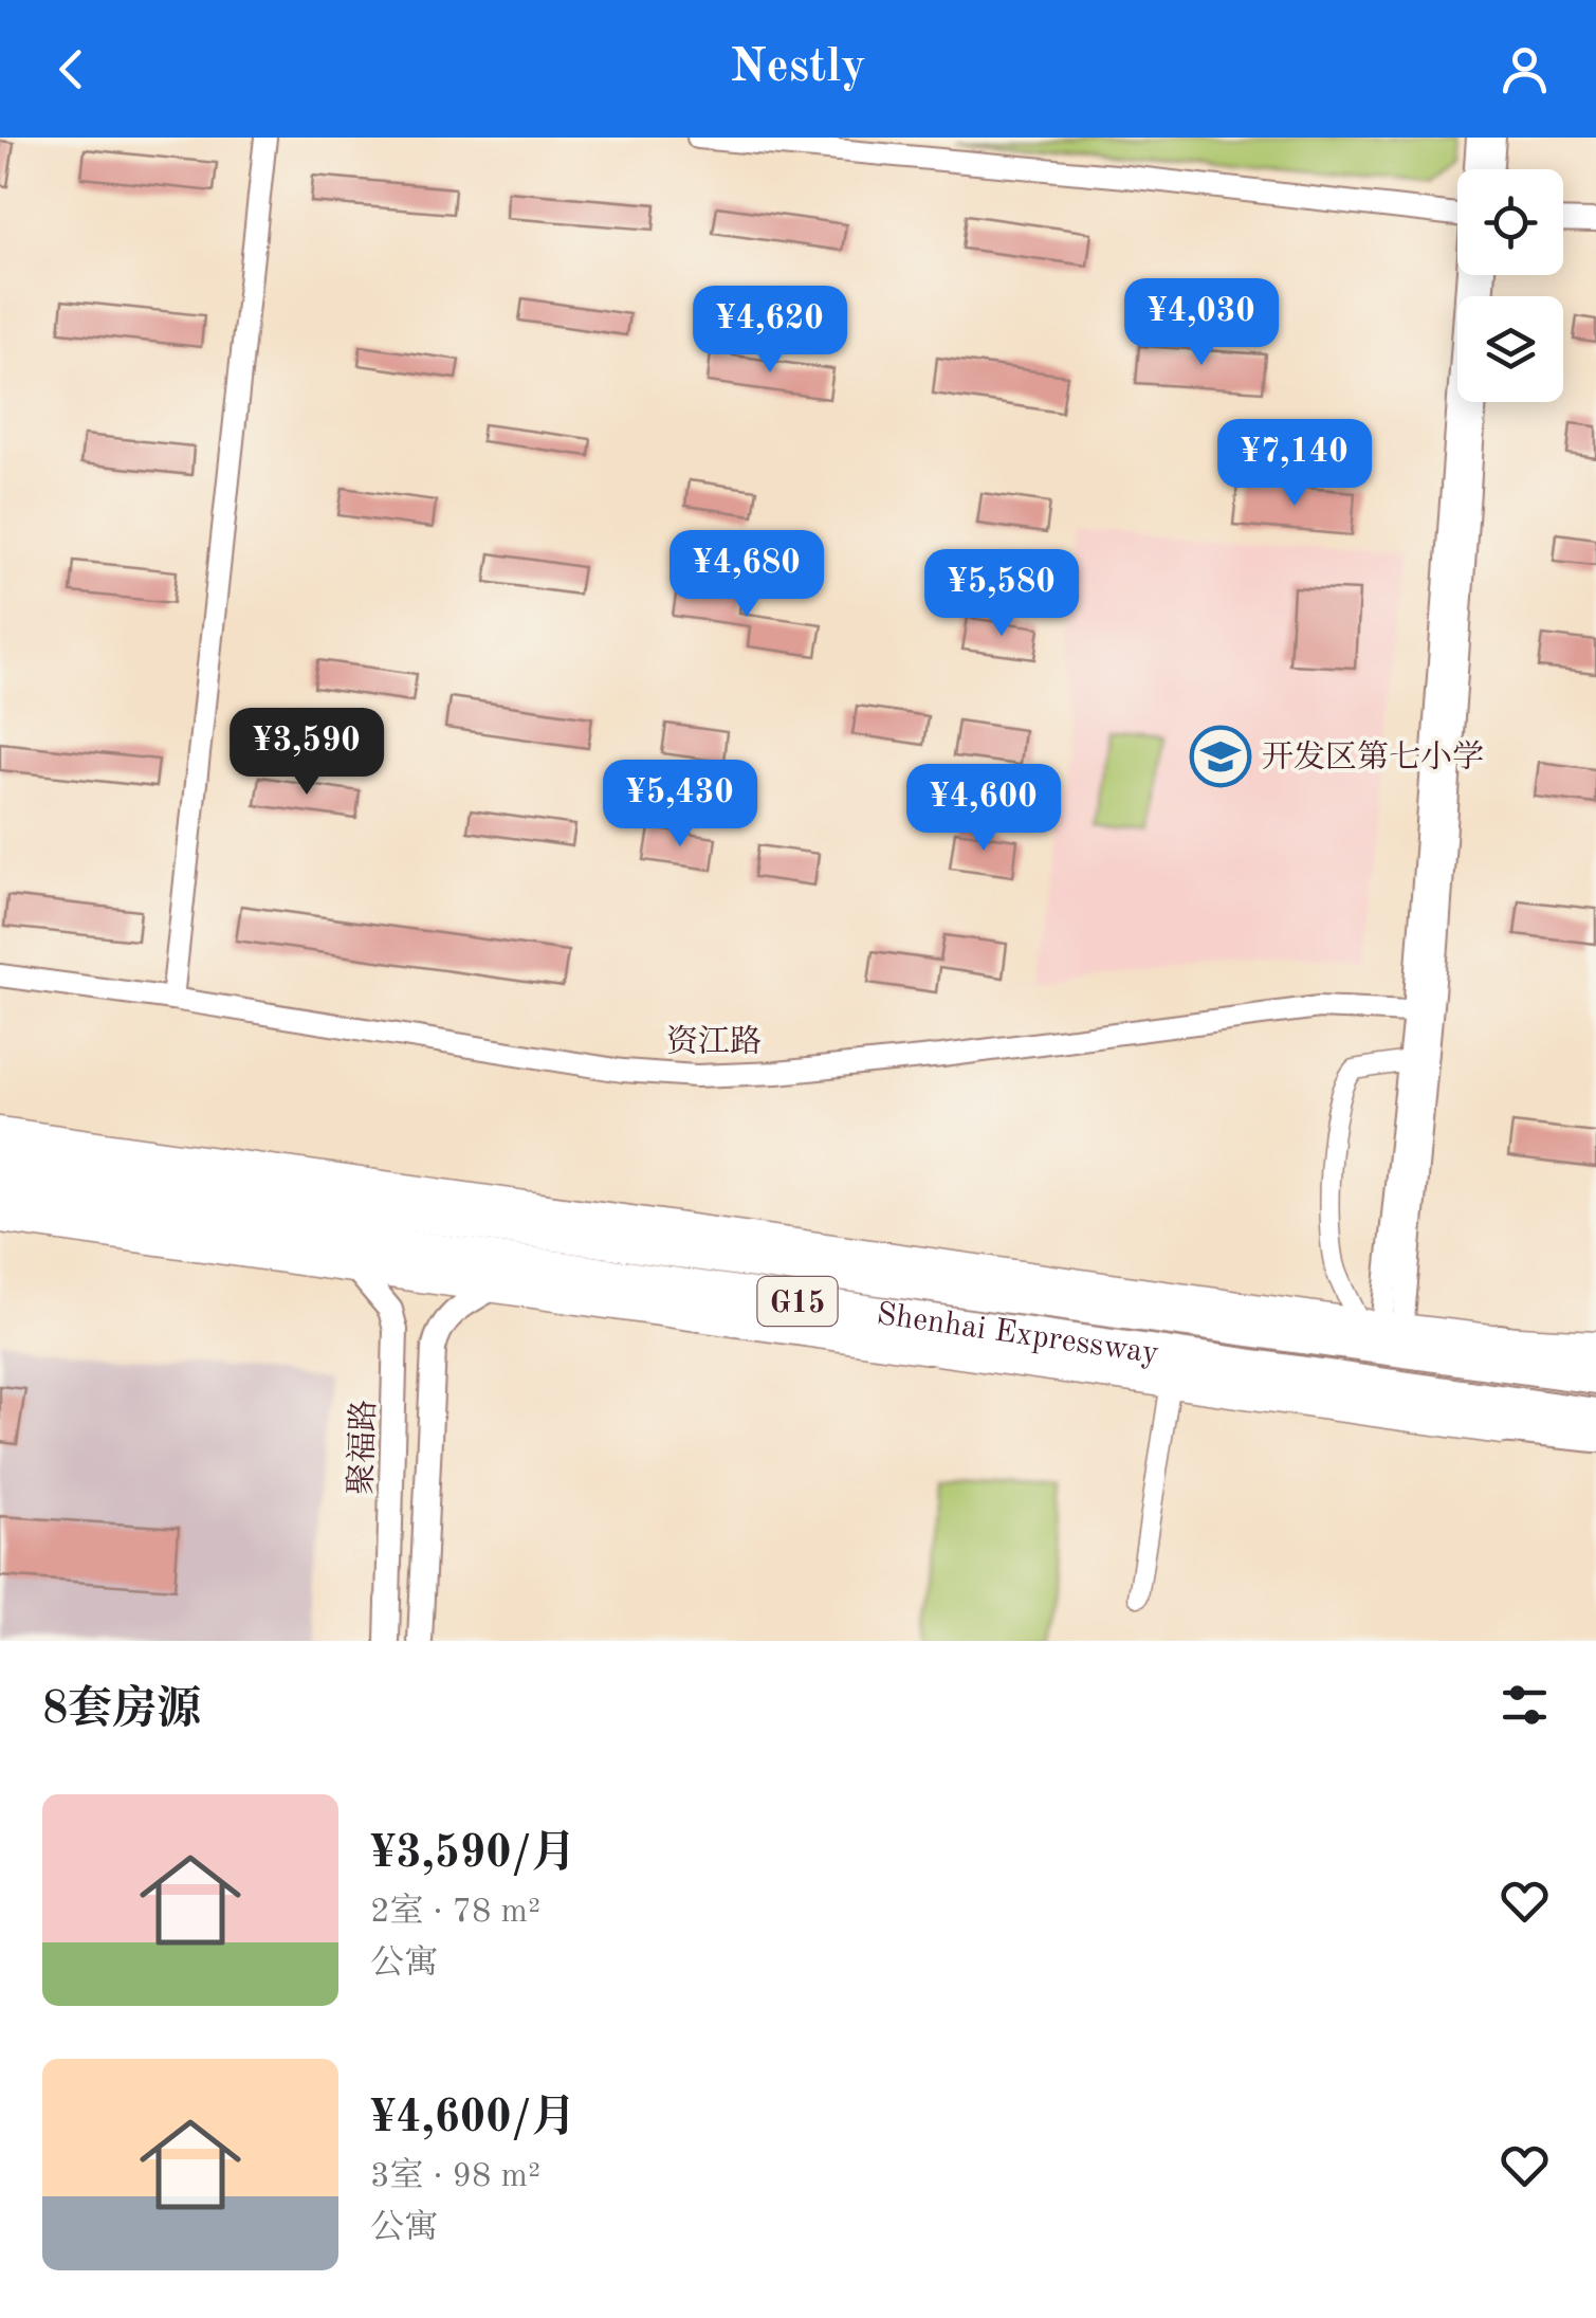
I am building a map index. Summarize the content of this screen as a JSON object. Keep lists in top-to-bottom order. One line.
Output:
{"streets":{"highway":["G15","Shenhai Expressway"],"main road":["聚福路"],"street":["资江路"]},"places":{"school or university":["开发区第七小学"]},"page":{"header":"Nestly","price":["¥4,030","¥4,620","¥7,140","¥4,680","¥5,580","¥3,590","¥5,430","¥4,600"],"heading":"8套房源","list":[{"name":"¥3,590/月","note":"2室 · 78 m² · 公寓"},{"name":"¥4,600/月","note":"3室 · 98 m² · 公寓"}]}}
